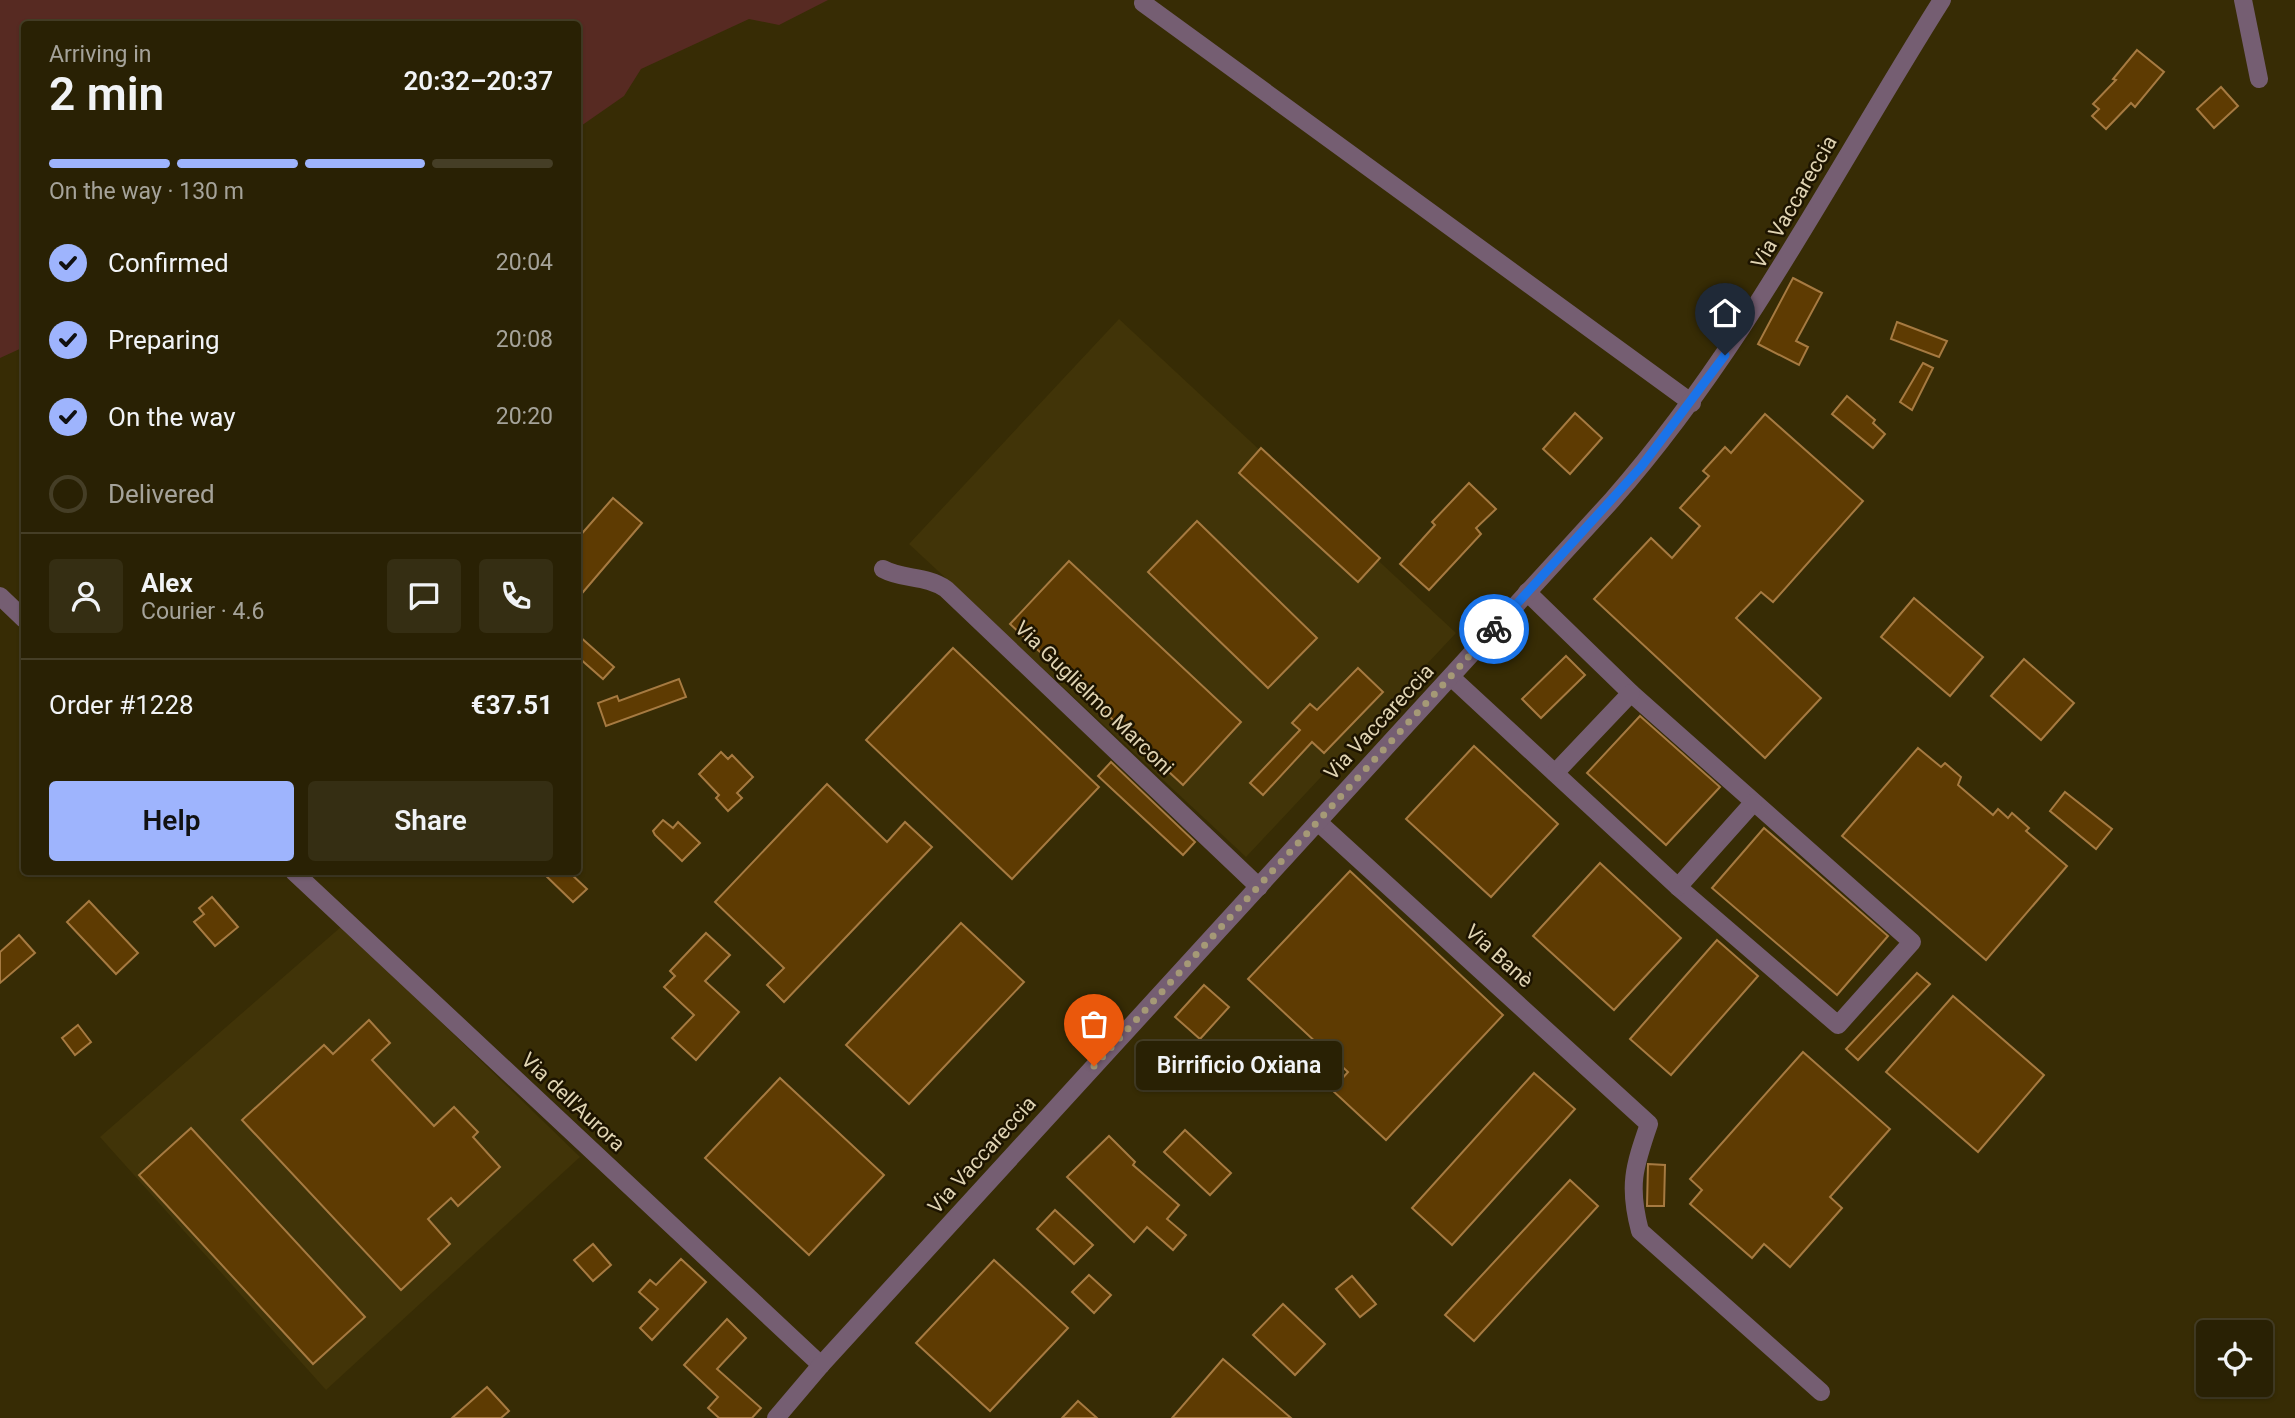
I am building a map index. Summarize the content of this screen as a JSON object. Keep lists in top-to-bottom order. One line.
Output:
{"streets":{"street":["Via Vaccareccia","Via Guglielmo Marconi","Via Banè","Via dell'Aurora"]},"crossings":[["Via Vaccareccia","Via Guglielmo Marconi"],["Via Vaccareccia","Via Banè"],["Via Vaccareccia","Via dell'Aurora"]],"places":["Birrificio Oxiana"],"page":{"heading":["2 min","Arriving in","20:32–20:37"],"panel":["Alex","Courier · 4.6","Order #1228","€37.51"],"bar":"On the way · 130 m","list":[["Confirmed","20:04"],["Preparing","20:08"],["On the way","20:20"],"Delivered"],"buttons":["Help","Share"],"bubble":"Birrificio Oxiana"}}
